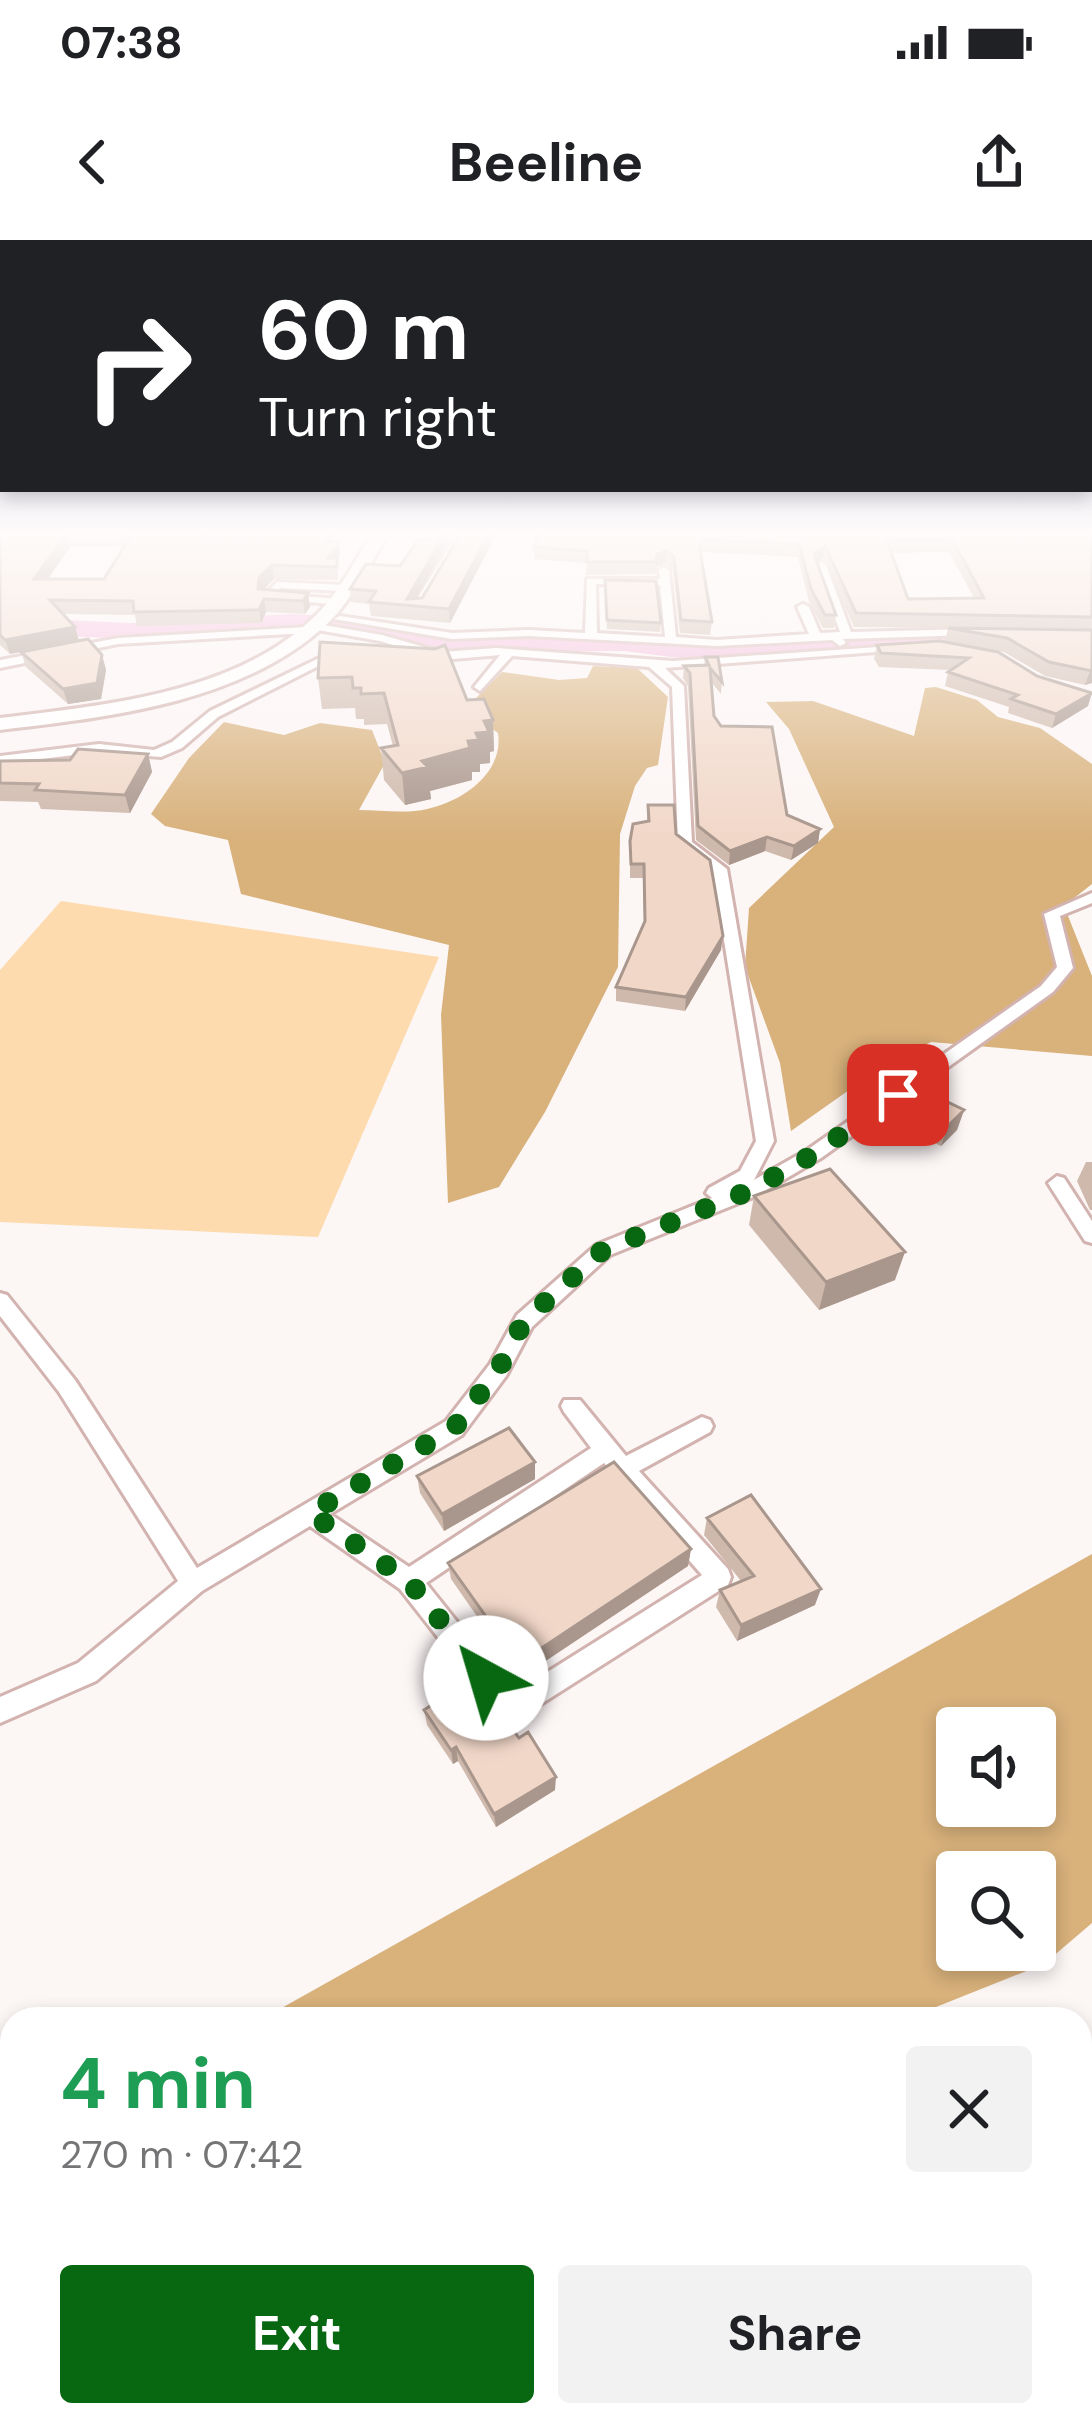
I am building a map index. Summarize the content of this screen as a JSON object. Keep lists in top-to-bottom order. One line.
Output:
{"page":{"status":"07:38","header":"Beeline","turn":["60 m","Turn right"],"heading":["4 min","270 m · 07:42"],"buttons":["Exit","Share"]}}
